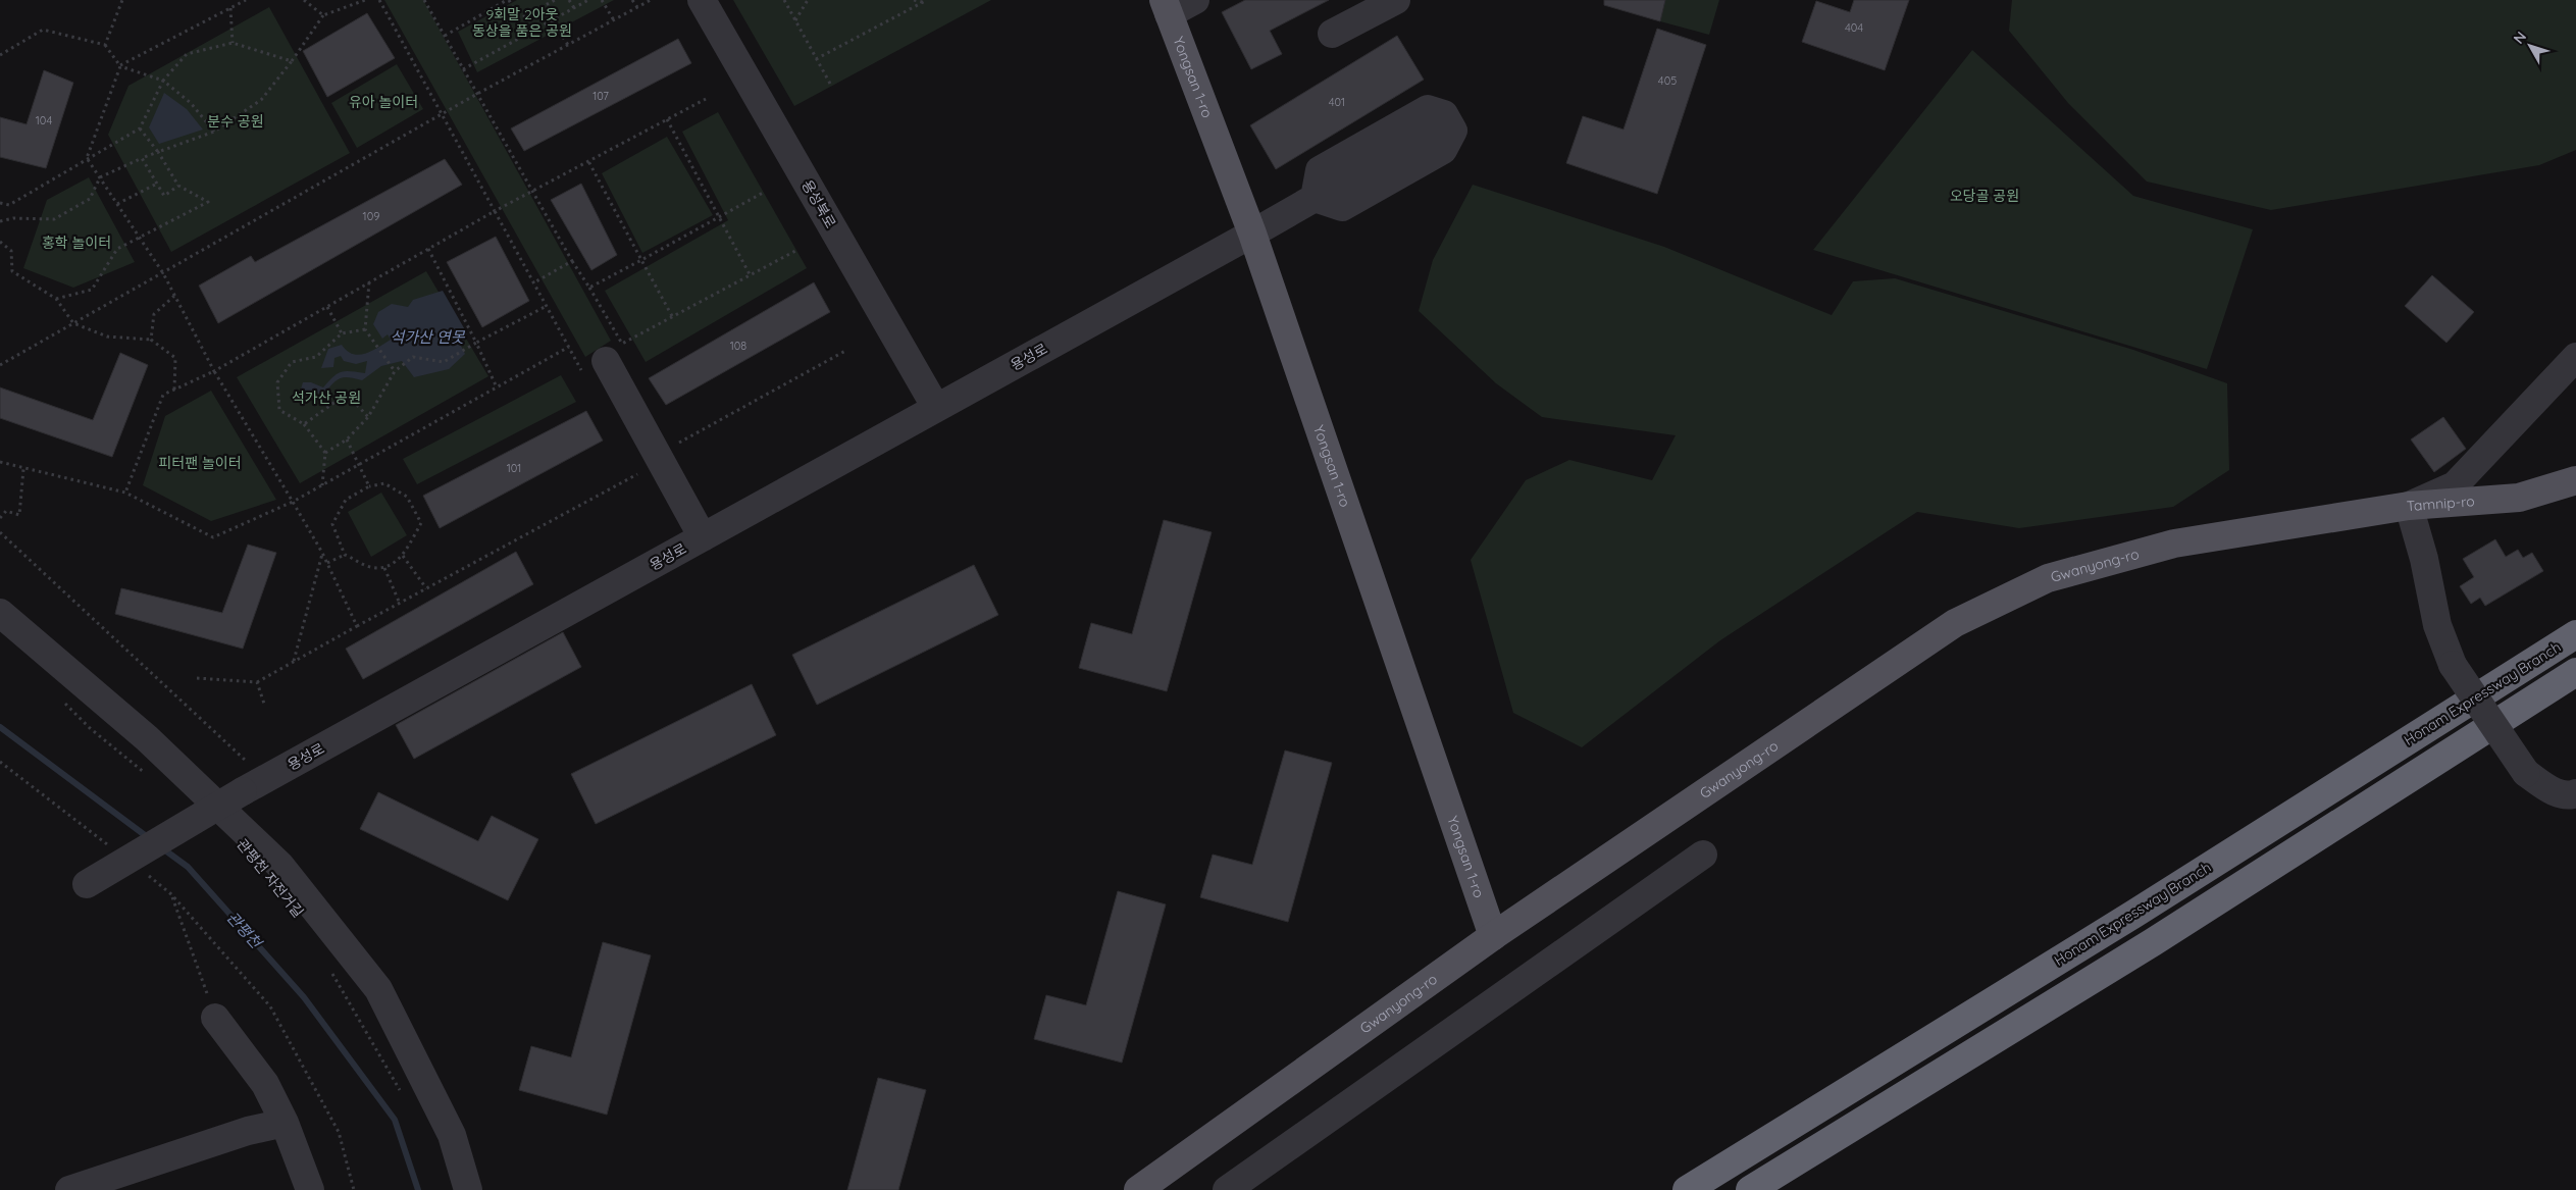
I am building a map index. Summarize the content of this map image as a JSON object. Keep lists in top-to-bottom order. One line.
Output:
{"streets":{"highway":["Honam Expressway Branch"],"main road":["Yongsan 1-ro","Tamnip-ro","Gwanyong-ro"],"street":["용성북로","용성로"]},"crossings":[["Yongsan 1-ro","용성로"],["Yongsan 1-ro","Gwanyong-ro"],["용성북로","용성로"],["Tamnip-ro","Gwanyong-ro"]],"water":["석가산 연못","관평천"],"parks":["9회말 2아웃 동상을 품은 공원","유아 놀이터","분수 공원","오당골 공원","홍학 놀이터","석가산 공원","피터팬 놀이터"],"house_numbers":["404","405","107","401","104","109","108","101"],"north":"top left"}
